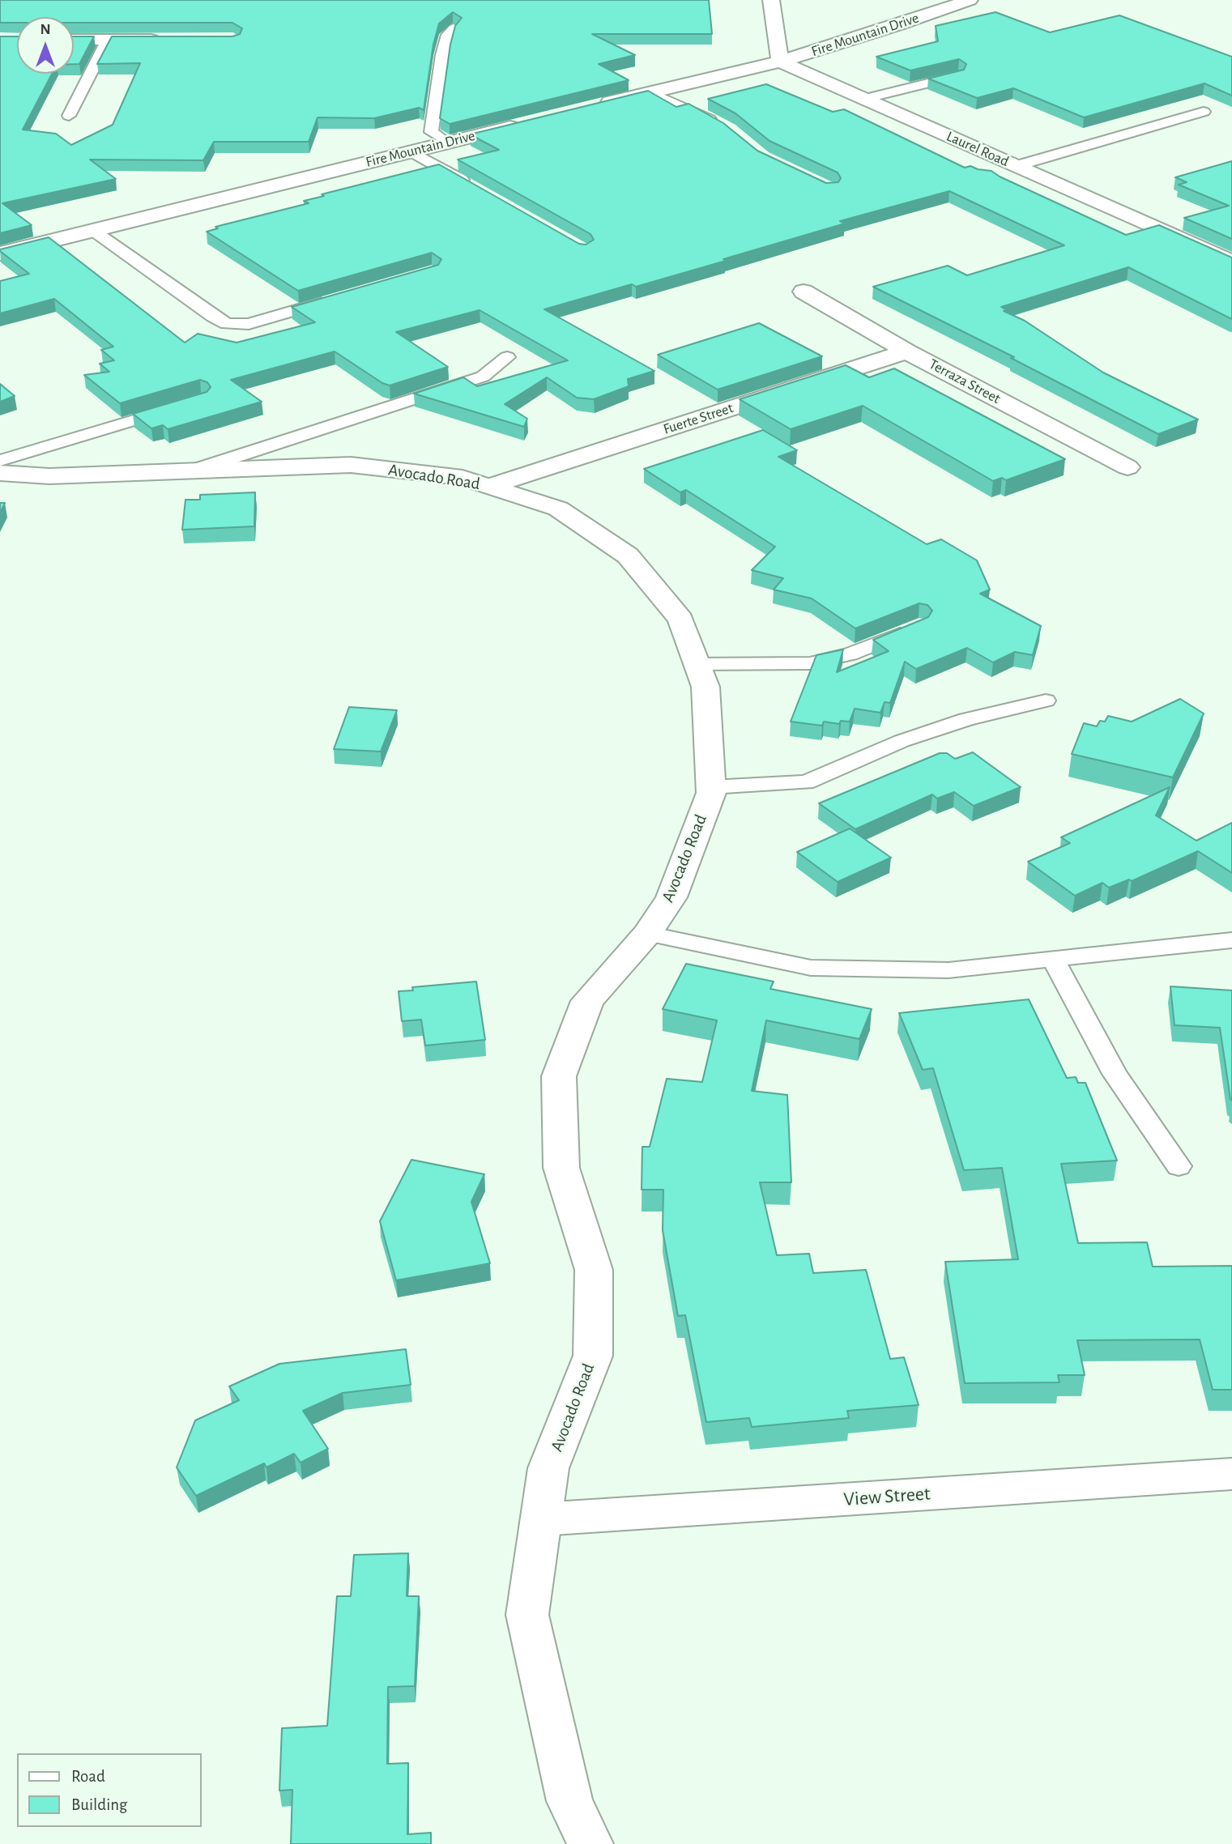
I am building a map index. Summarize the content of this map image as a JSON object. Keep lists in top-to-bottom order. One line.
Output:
{"streets":{"street":["Fire Mountain Drive","Laurel Road","Terraza Street","Fuerte Street","Avocado Road","View Street"]},"crossings":[["Fire Mountain Drive","Laurel Road"],["Terraza Street","Fuerte Street"],["Fuerte Street","Avocado Road"],["Avocado Road","View Street"]],"legend":["Road","Building"],"north":"top"}
